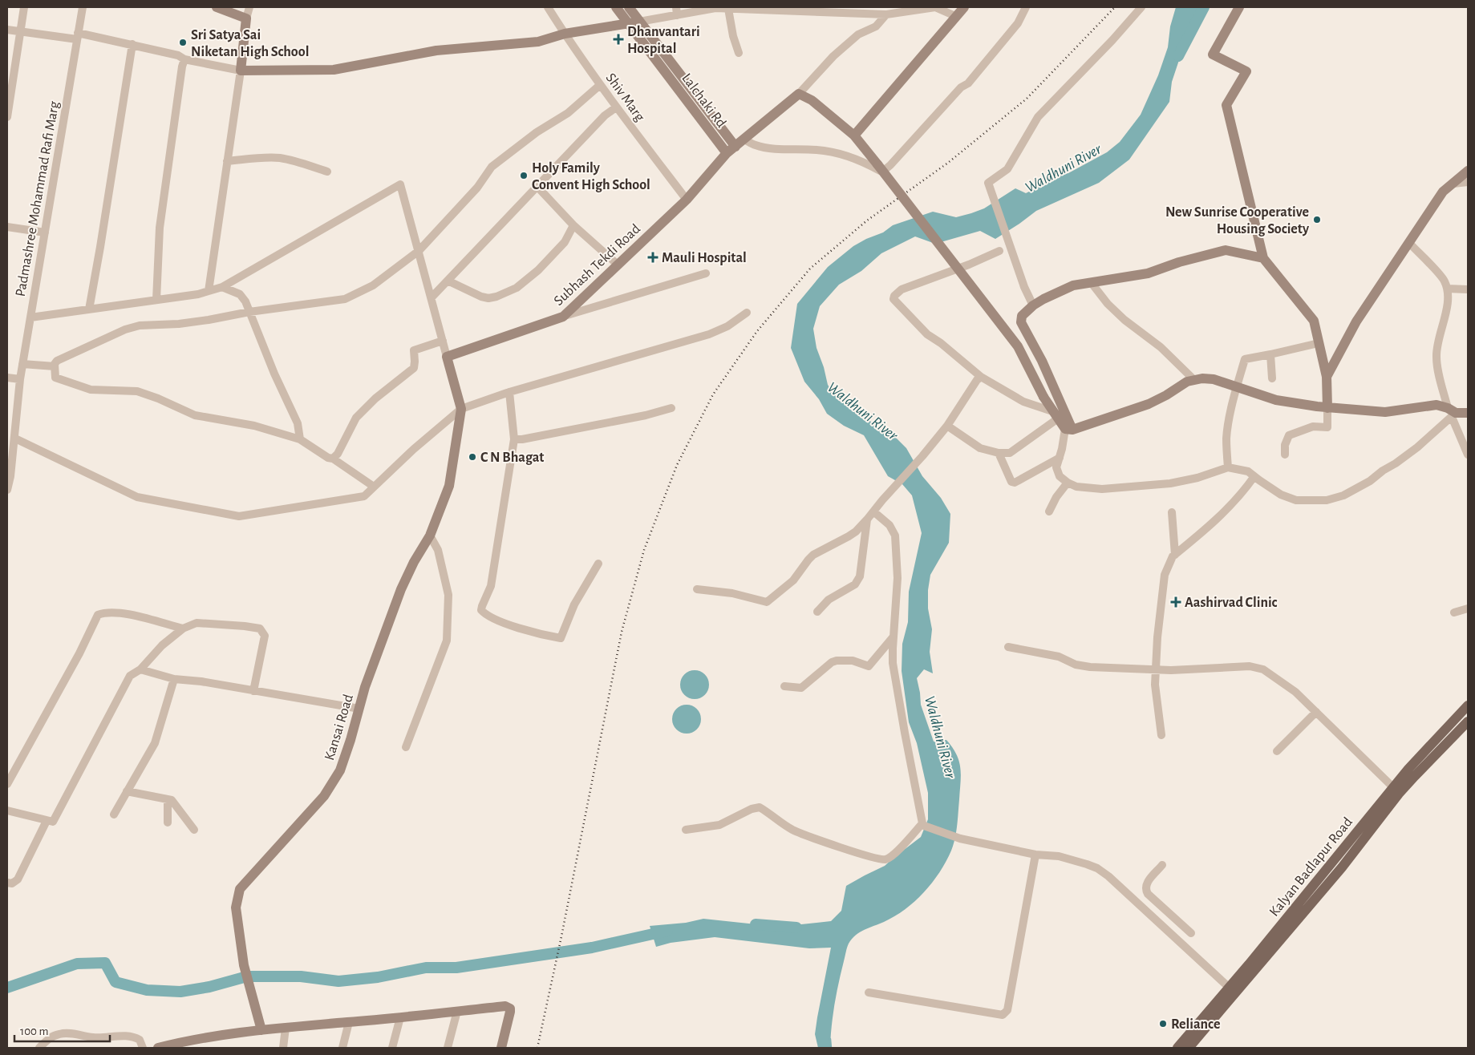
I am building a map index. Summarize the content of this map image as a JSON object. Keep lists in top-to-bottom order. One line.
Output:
{"streets":{"main road":["Kalyan Badlapur Road"],"street":["Shiv Marg","Lalchaki Rd","Padmashree Mohammad Rafi Marg","Subhash Tekdi Road","Kansai Road"]},"crossings":[["Shiv Marg","Subhash Tekdi Road"],["Lalchaki Rd","Subhash Tekdi Road"]],"water":["Waldhuni River"],"places":{"health":["Dhanvantari Hospital","Mauli Hospital","Aashirvad Clinic"],"other":["Sri Satya Sai Niketan High School","Holy Family Convent High School","New Sunrise Cooperative Housing Society","C N Bhagat","Reliance"]},"scale_bar":"100 m"}
